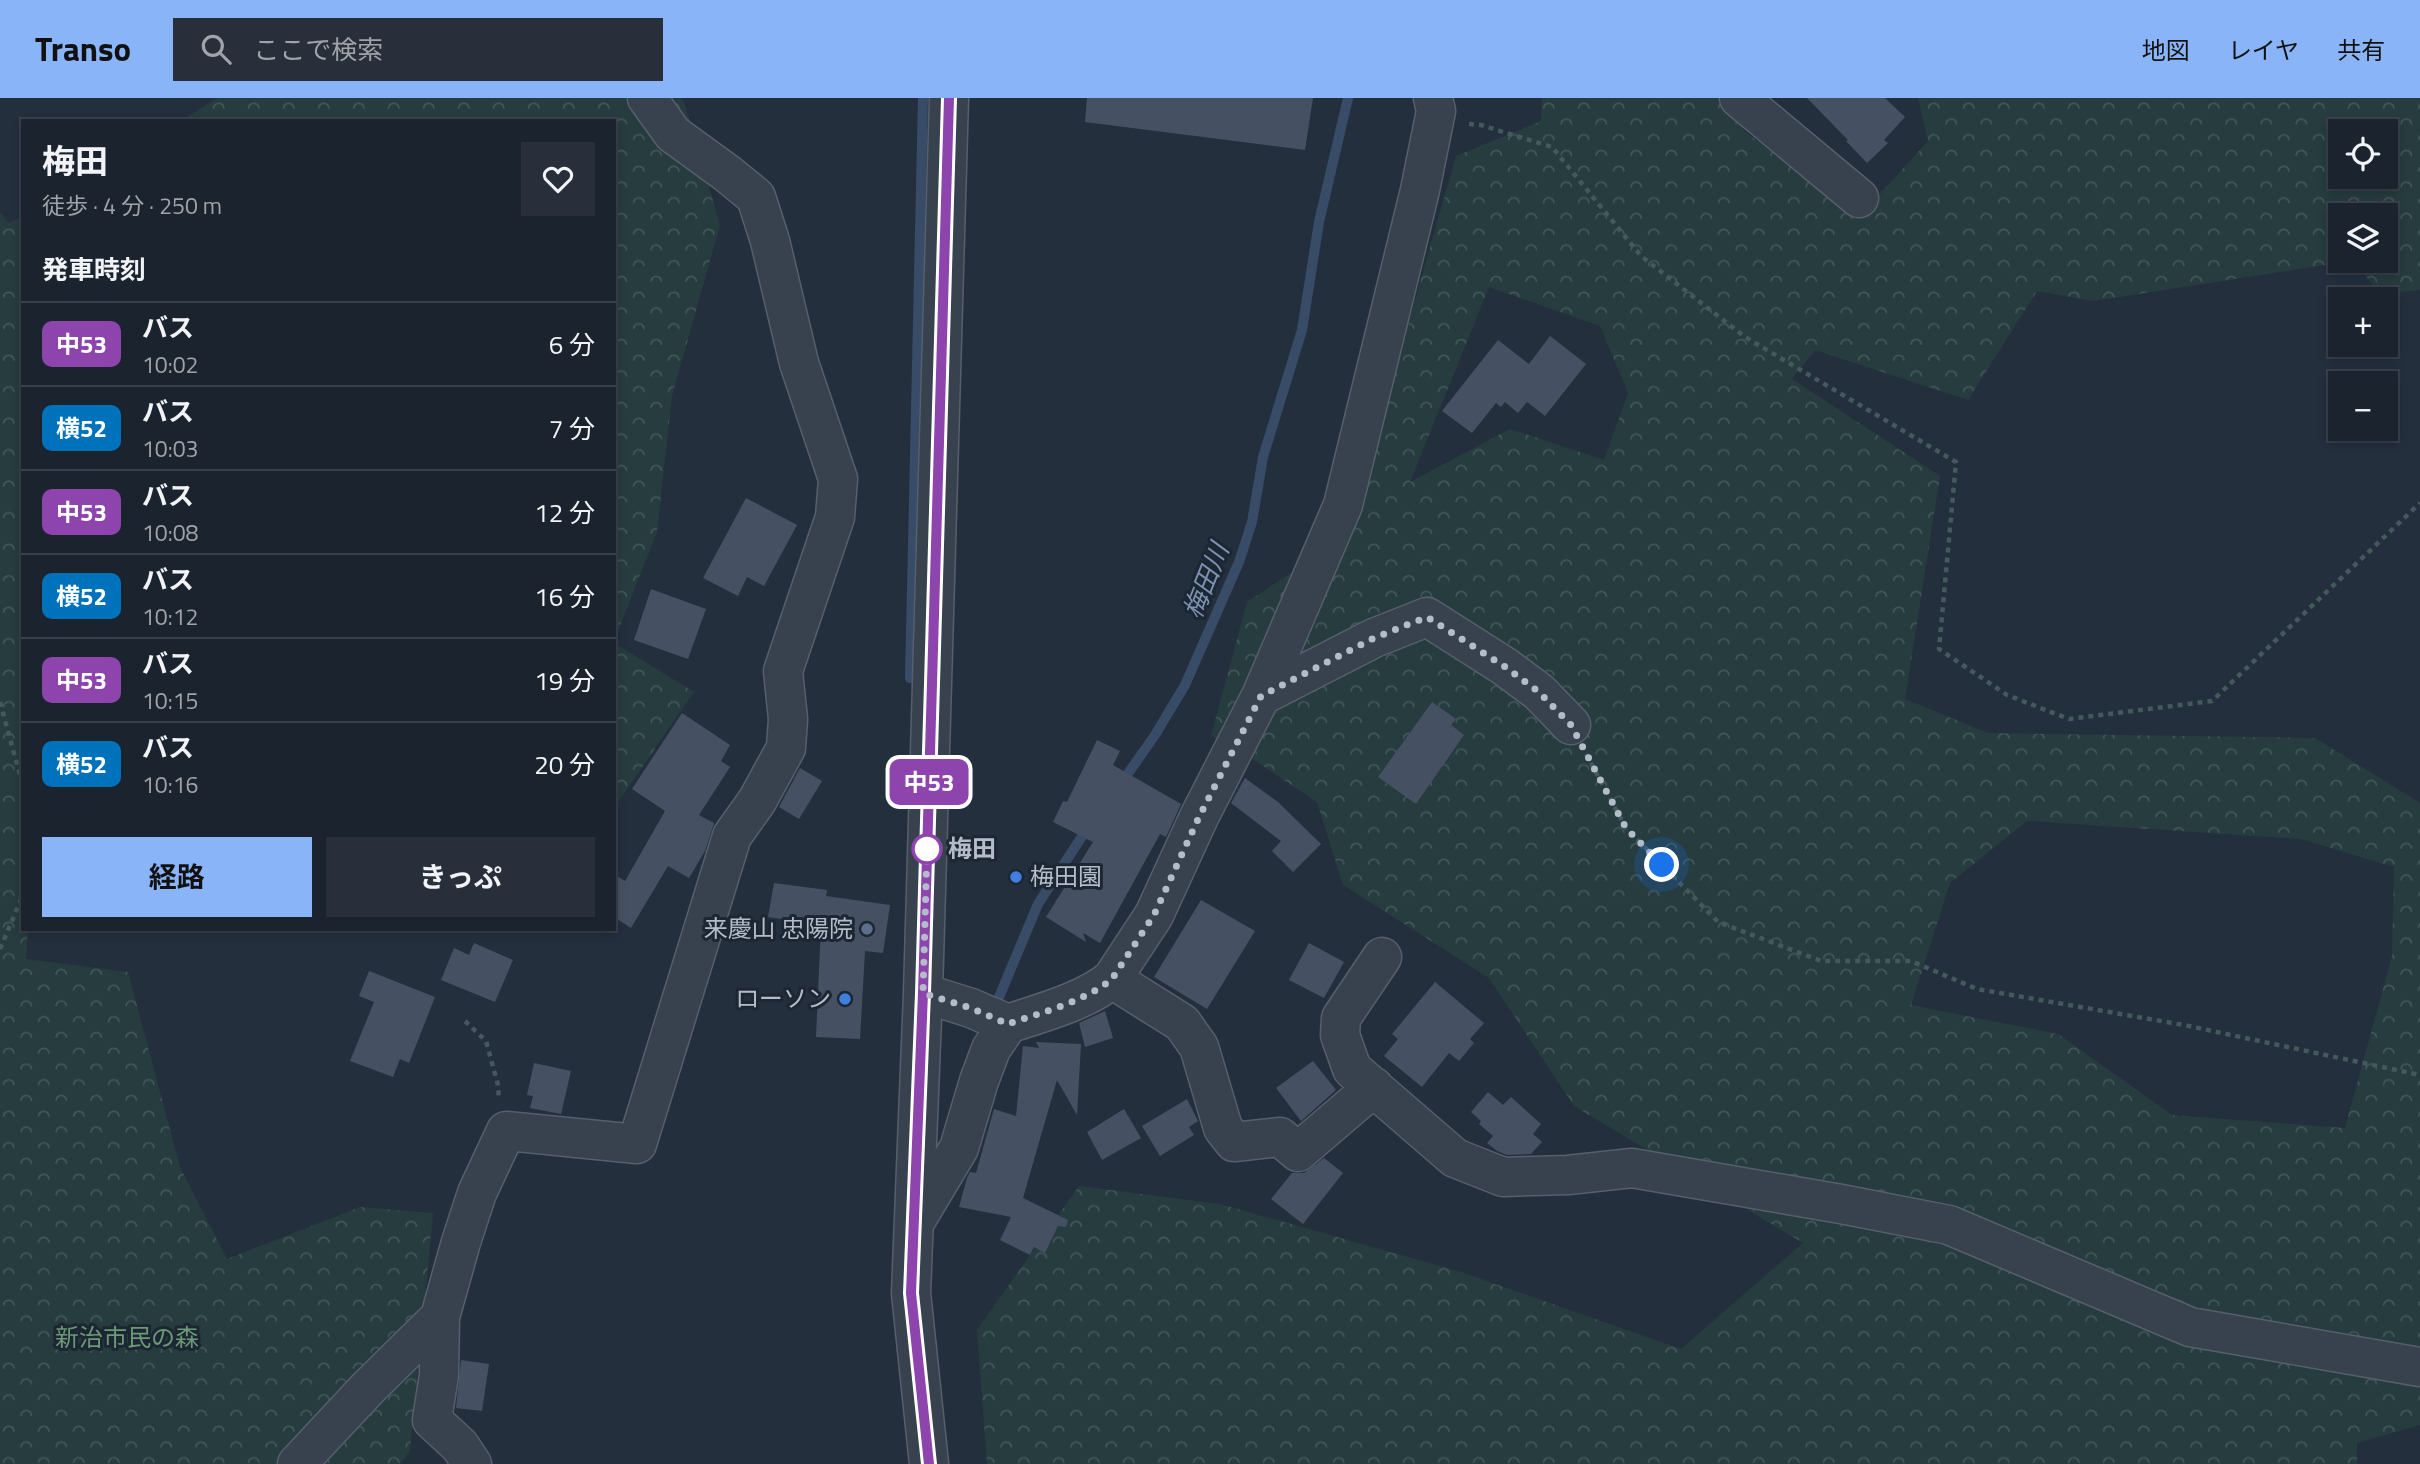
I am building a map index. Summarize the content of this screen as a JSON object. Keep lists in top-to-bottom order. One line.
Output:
{"water":["梅田川"],"parks":["新治市民の森"],"places":["梅田","梅田園","来慶山 忠陽院","ローソン"],"lines":["bus line 中53"],"page":{"header":"Transo","search":"ここで検索","nav":["地図","レイヤ","共有"],"on_map":"中53","map_buttons":["+","−"],"heading":[["梅田","徒歩 · 4 分 · 250 m"],"発車時刻"],"list":[{"mark":"中53","name":"バス","note":"10:02","value":"6 分"},{"mark":"横52","name":"バス","note":"10:03","value":"7 分"},{"mark":"中53","name":"バス","note":"10:08","value":"12 分"},{"mark":"横52","name":"バス","note":"10:12","value":"16 分"},{"mark":"中53","name":"バス","note":"10:15","value":"19 分"},{"mark":"横52","name":"バス","note":"10:16","value":"20 分"}],"buttons":["経路","きっぷ"]}}
